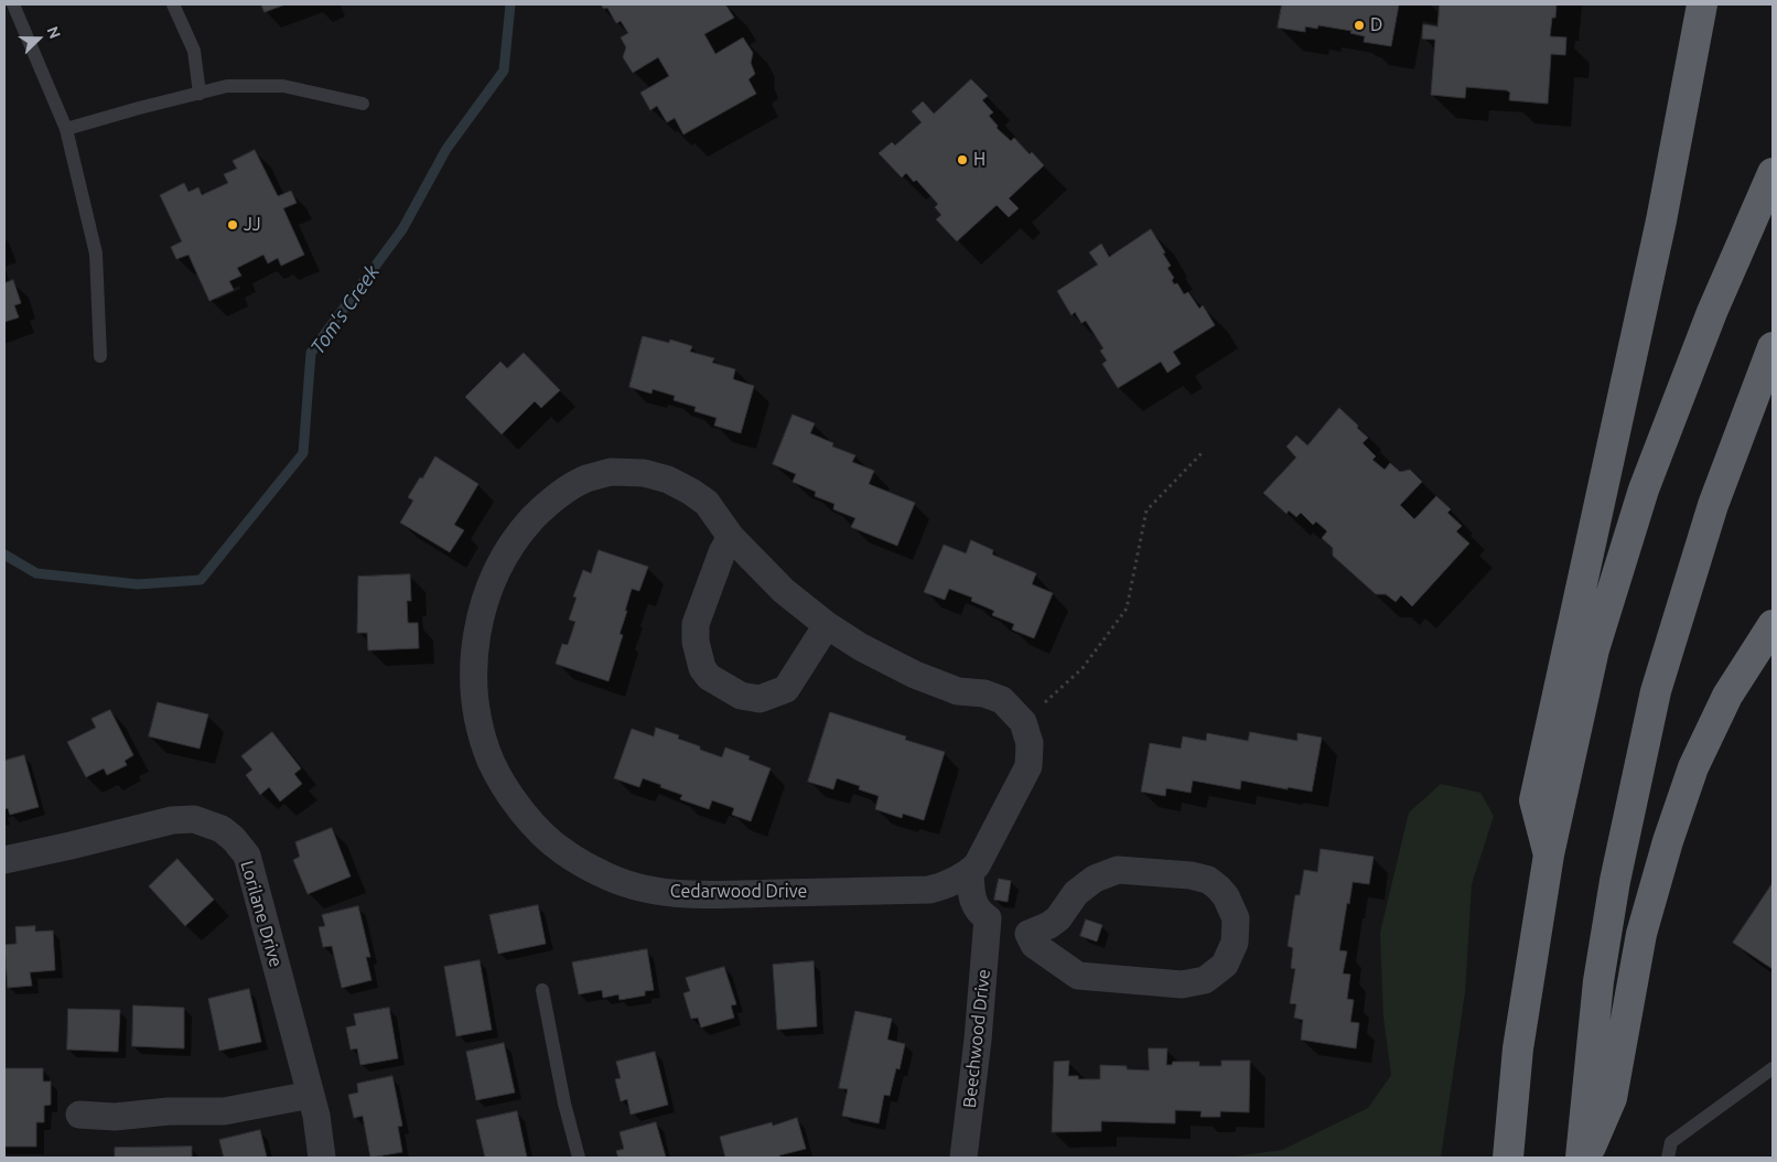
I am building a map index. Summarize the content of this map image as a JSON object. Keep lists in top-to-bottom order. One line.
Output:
{"streets":{"street":["Cedarwood Drive","Lorilane Drive","Beechwood Drive"]},"water":["Tom's Creek"],"places":["D","H","JJ"],"north":"right"}
